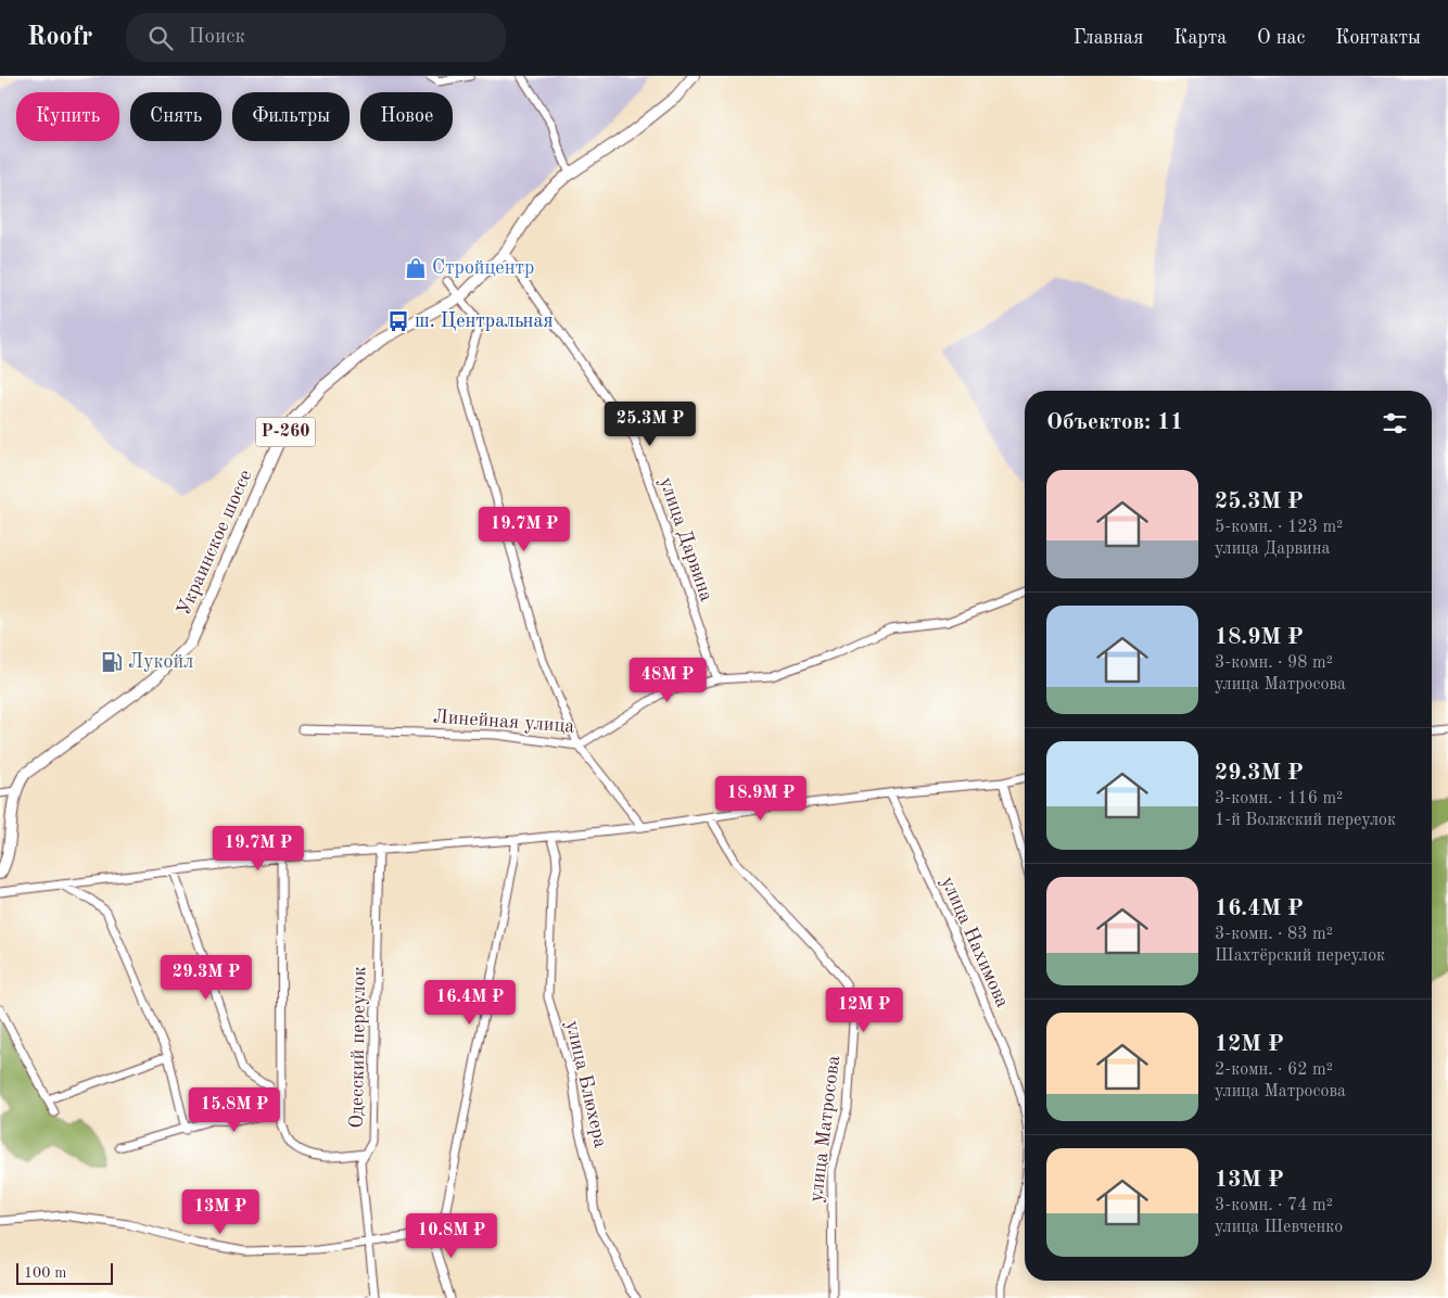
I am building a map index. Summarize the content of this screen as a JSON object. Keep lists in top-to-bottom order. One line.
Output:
{"streets":{"highway":["Р-260","Украинское шоссе"],"street":["улица Дарвина","Линейная улица","улица Нахимова","Одесский переулок","улица Блюхера","улица Матросова"]},"crossings":[["улица Дарвина","Украинское шоссе"],["улица Дарвина","Линейная улица"]],"places":{"shop":["Стройцентр"],"bus stop":["ш. Центральная"],"fuel station":["Лукойл"]},"scale_bar":"100 m","page":{"header":"Roofr","search":"Поиск","nav":["Главная","Карта","О нас","Контакты"],"chip":["Купить","Снять","Фильтры","Новое"],"heading":"Объектов: 11","price":["25.3M ₽","19.7M ₽","48M ₽","18.9M ₽","19.7M ₽","29.3M ₽","16.4M ₽","12M ₽","15.8M ₽","13M ₽","10.8M ₽"],"list":[{"name":"25.3M ₽","note":"5-комн. · 123 m² · улица Дарвина"},{"name":"18.9M ₽","note":"3-комн. · 98 m² · улица Матросова"},{"name":"29.3M ₽","note":"3-комн. · 116 m² · 1-й Волжский переулок"},{"name":"16.4M ₽","note":"3-комн. · 83 m² · Шахтёрский переулок"},{"name":"12M ₽","note":"2-комн. · 62 m² · улица Матросова"},{"name":"13M ₽","note":"3-комн. · 74 m² · улица Шевченко"}],"scale":"100 m"}}
